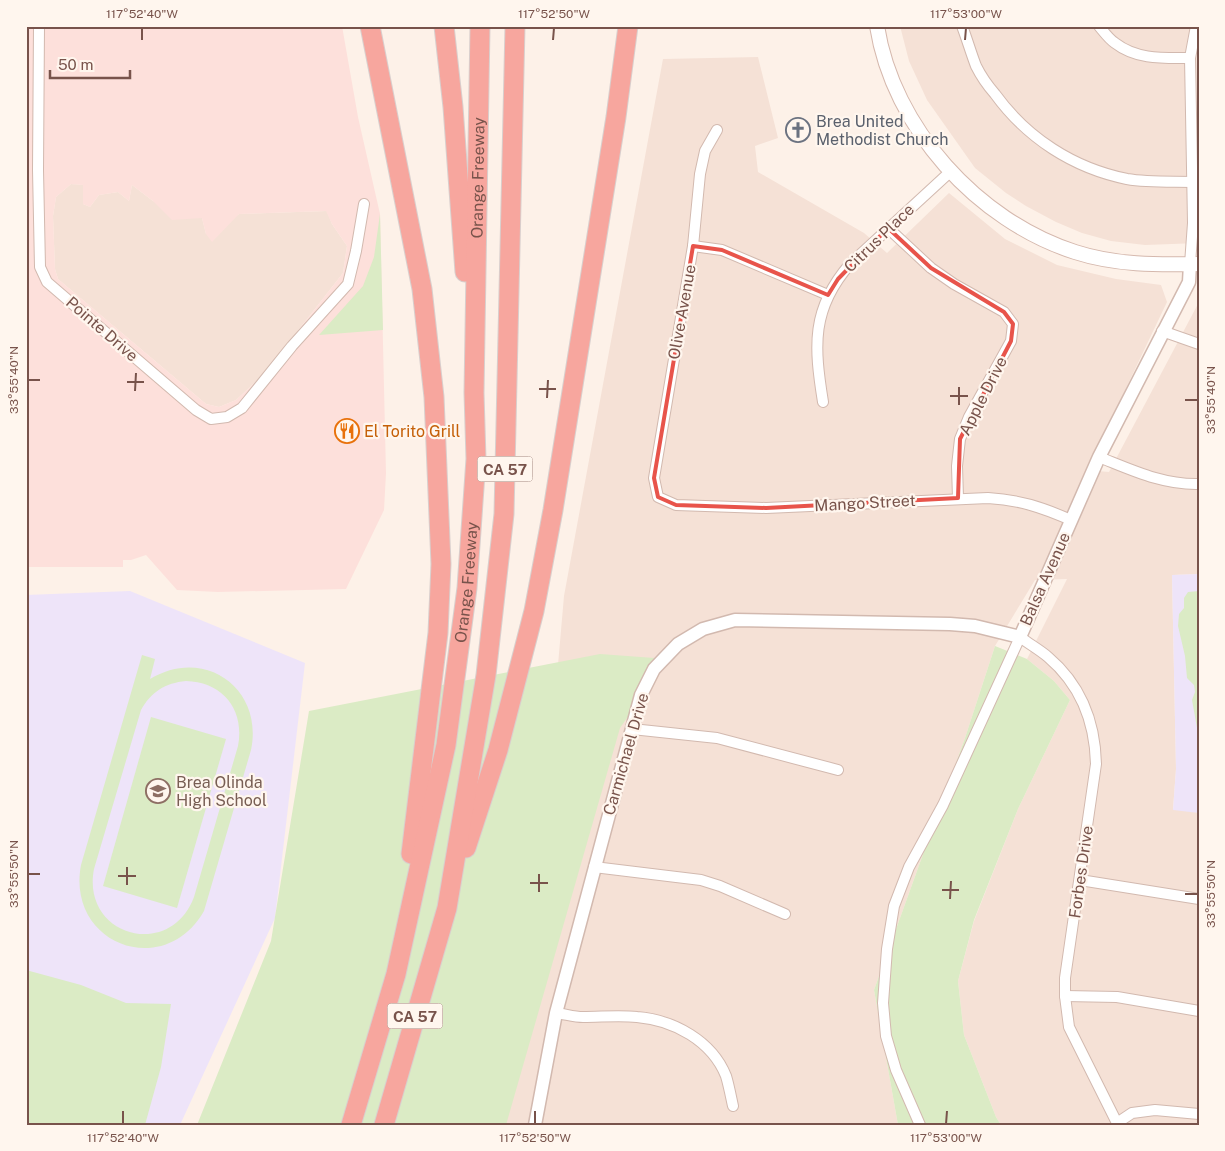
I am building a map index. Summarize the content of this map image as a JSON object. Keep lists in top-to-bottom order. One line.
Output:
{"streets":{"highway":["Orange Freeway","CA 57"],"street":["Citrus Place","Olive Avenue","Pointe Drive","Apple Drive","Mango Street","Balsa Avenue","Carmichael Drive","Forbes Drive"]},"crossings":[["Citrus Place","Apple Drive"],["Olive Avenue","Mango Street"],["Apple Drive","Mango Street"],["Mango Street","Balsa Avenue"],["Balsa Avenue","Carmichael Drive"],["Balsa Avenue","Forbes Drive"],["Carmichael Drive","Forbes Drive"]],"places":{"church":["Brea United Methodist Church"],"restaurant":["El Torito Grill"],"school or university":["Brea Olinda High School"]},"scale_bar":"50 m","coordinates":["117°52'40\"W","117°52'50\"W","117°53'00\"W","33°55'40\"N","33°55'50\"N"]}
